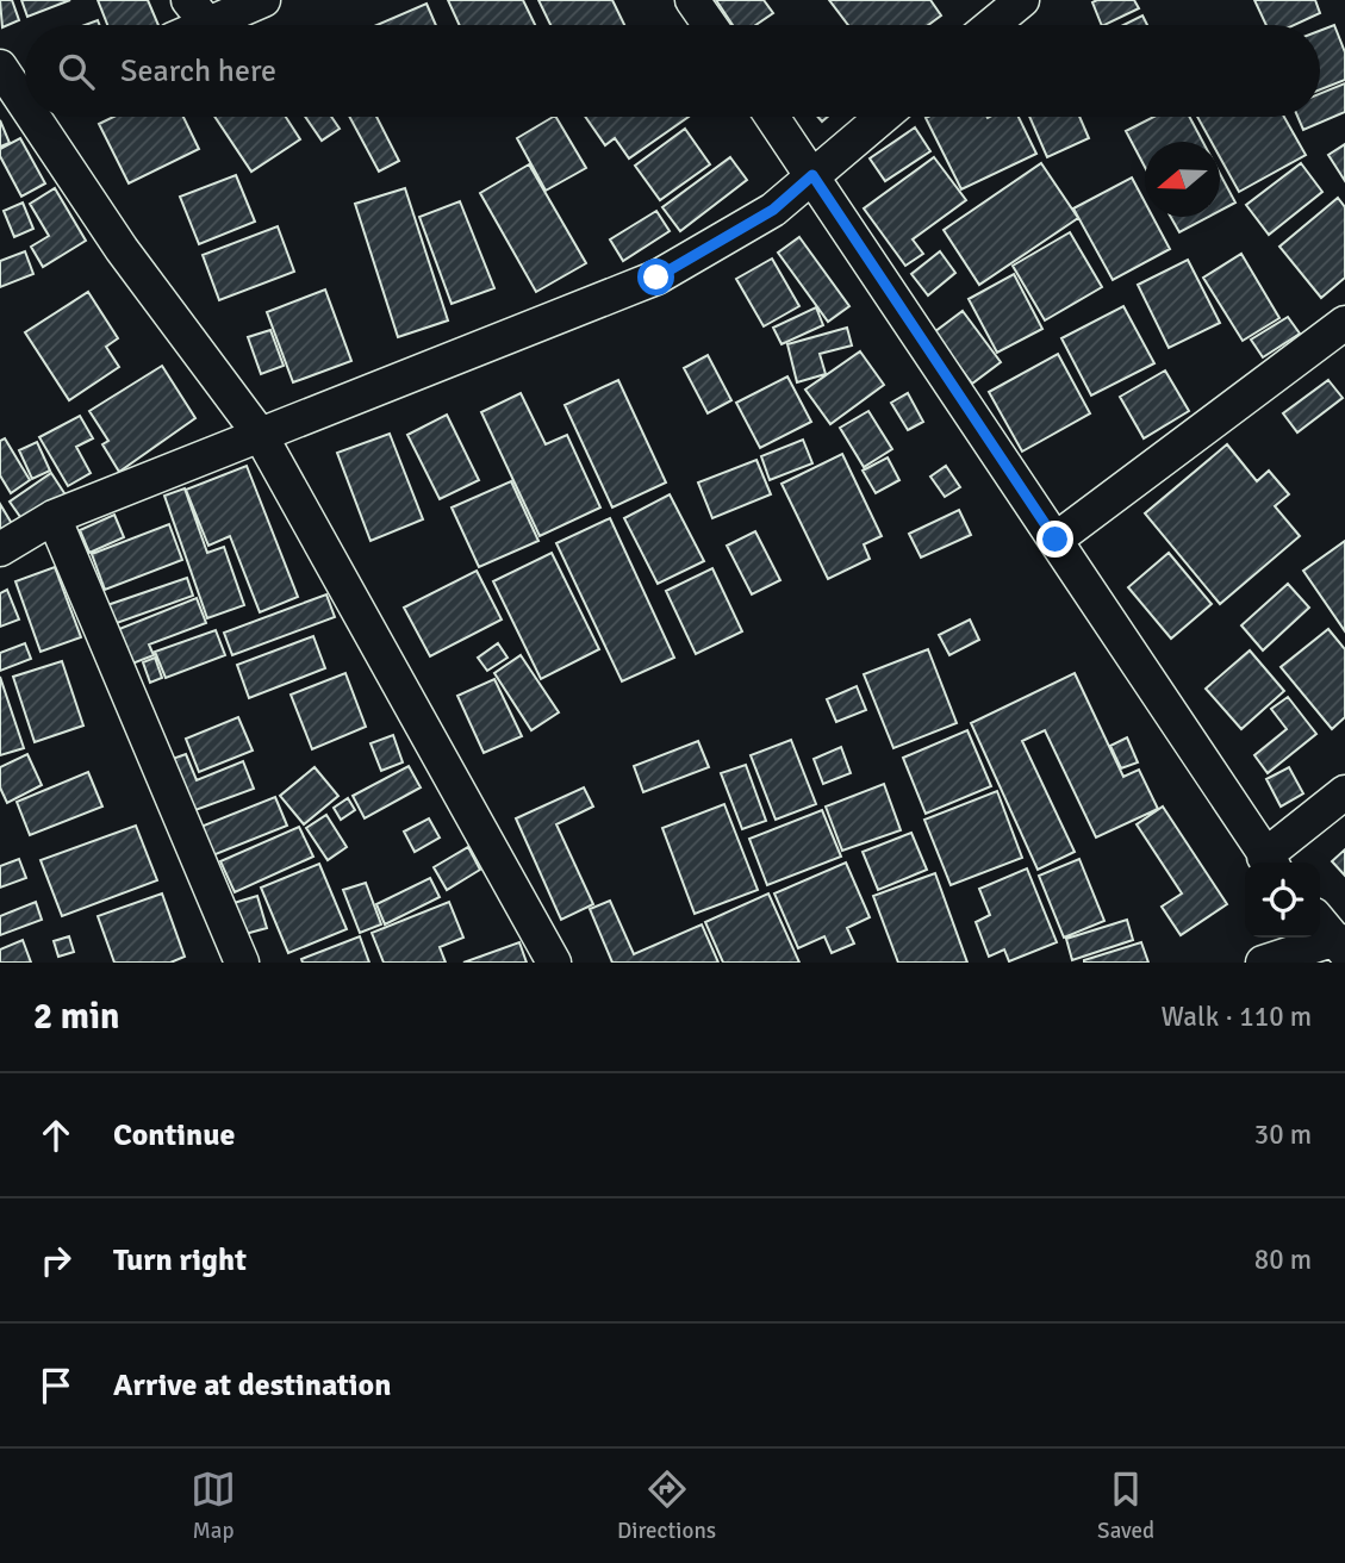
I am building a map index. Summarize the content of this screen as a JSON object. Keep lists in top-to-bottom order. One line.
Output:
{"north":"left","page":{"search":"Search here","heading":["2 min","Walk · 110 m"],"list":[["Continue","30 m"],["Turn right","80 m"],"Arrive at destination"],"nav":["Map","Directions","Saved"]}}
